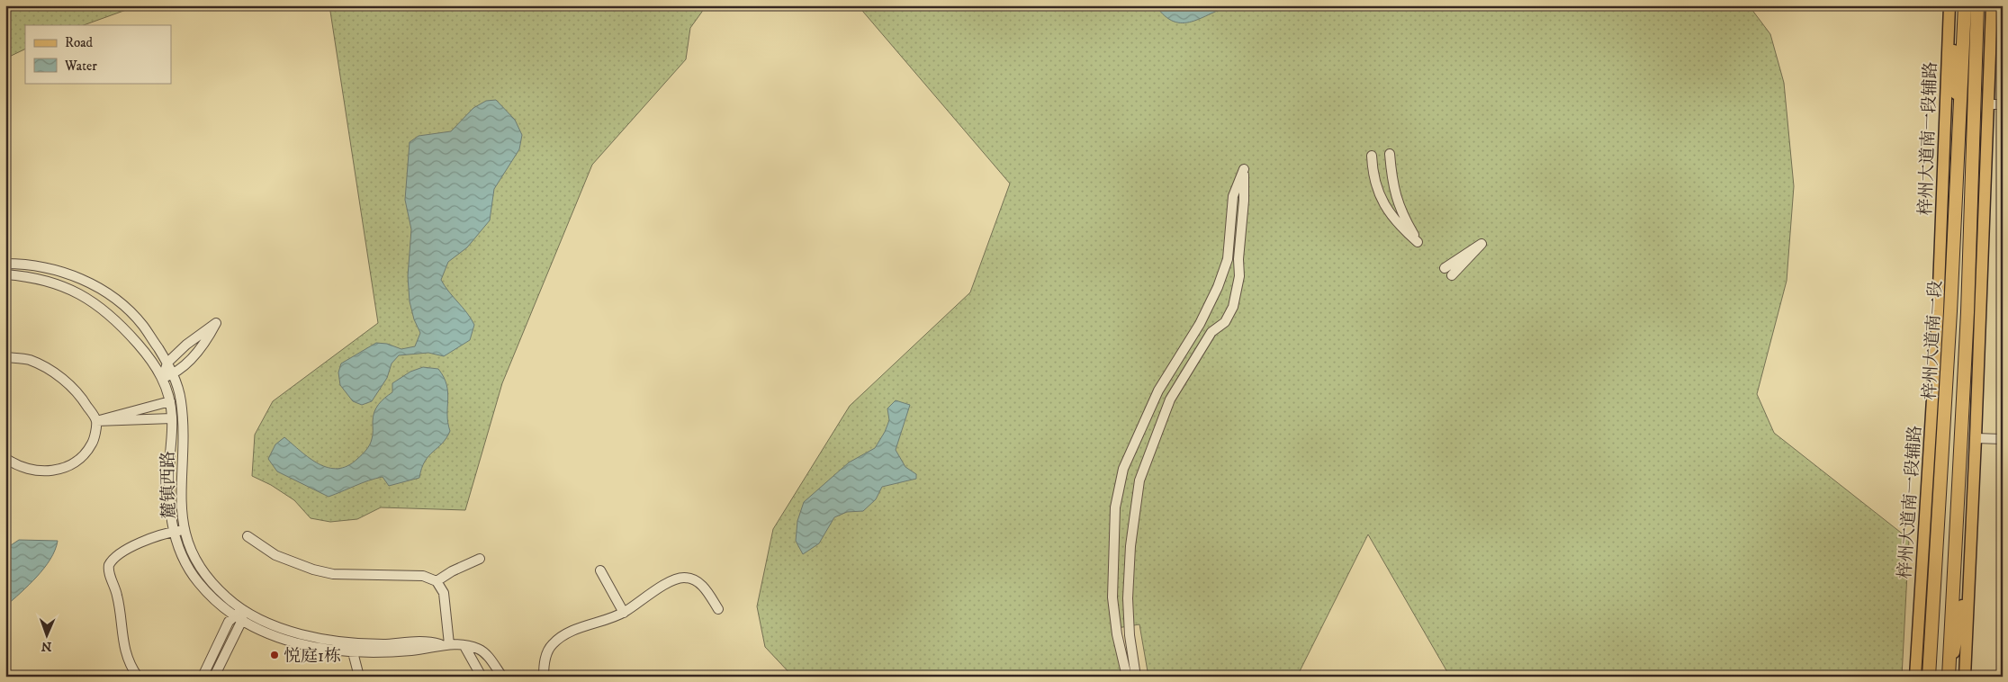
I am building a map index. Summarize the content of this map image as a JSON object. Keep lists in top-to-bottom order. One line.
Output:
{"streets":{"highway":["梓州大道南一段"],"main road":["梓州大道南一段辅路"],"street":["麓镇西路"]},"places":["悦庭1栋"],"legend":["Road","Water"],"north":"bottom"}
